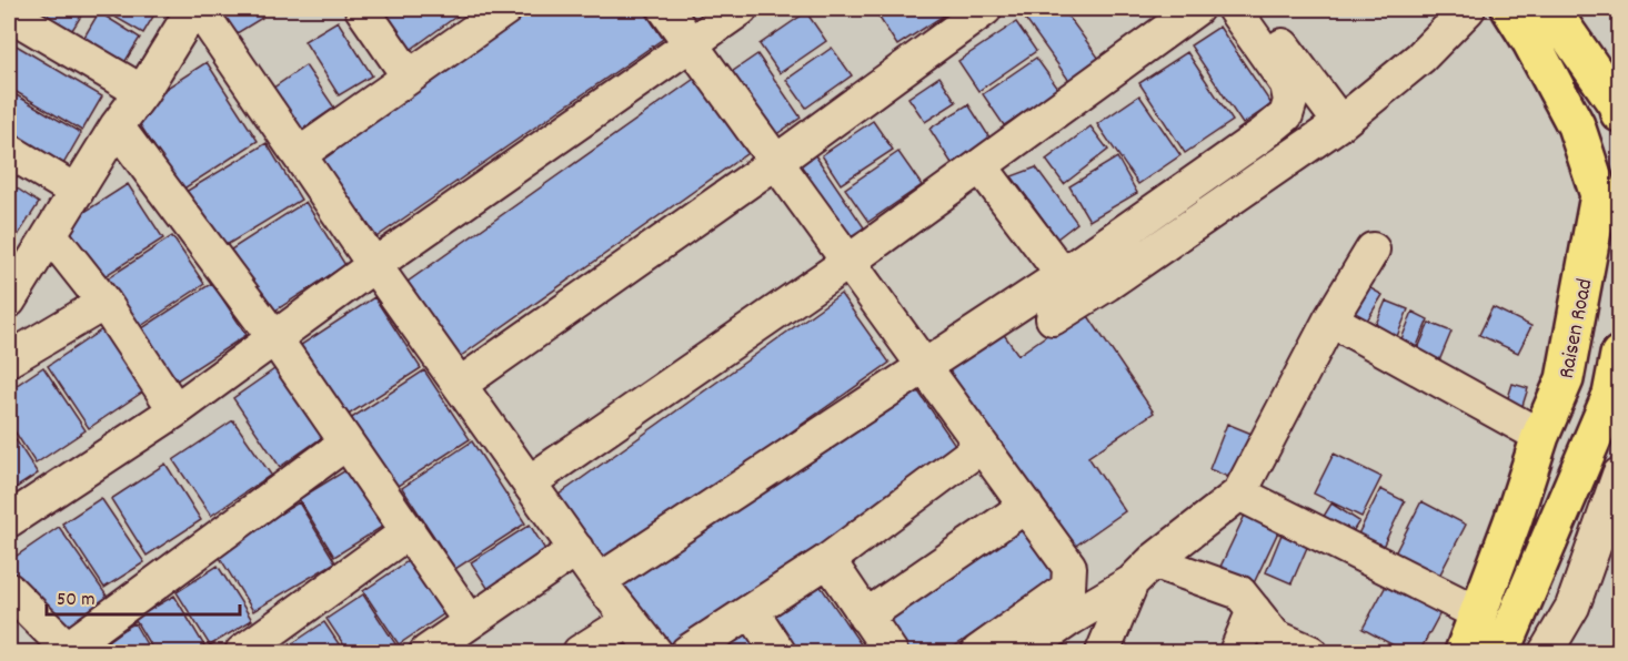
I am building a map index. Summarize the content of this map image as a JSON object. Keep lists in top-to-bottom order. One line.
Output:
{"streets":{"main road":["Raisen Road"]},"scale_bar":"50 m"}
